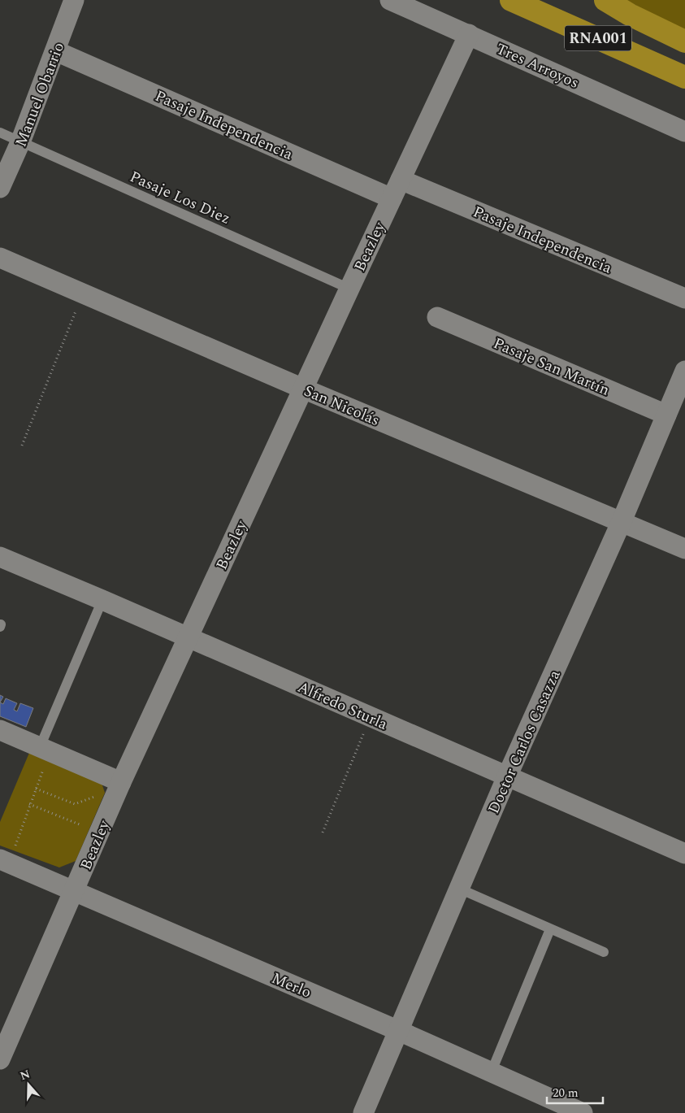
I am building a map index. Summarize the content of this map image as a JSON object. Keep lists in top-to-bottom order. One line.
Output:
{"streets":{"highway":["RNA001"],"street":["Tres Arroyos","Manuel Obarrio","Pasaje Independencia","Beazley","Pasaje San Martín","San Nicolás","Alfredo Sturla","Doctor Carlos Casazza","Merlo"],"lane":["Pasaje Los Diez"]},"crossings":[["Tres Arroyos","Beazley"],["Manuel Obarrio","Pasaje Independencia"],["Manuel Obarrio","Pasaje Los Diez"],["Pasaje Independencia","Beazley"],["Pasaje Los Diez","Beazley"],["Beazley","San Nicolás"],["Beazley","Alfredo Sturla"],["Beazley","Merlo"],["Pasaje San Martín","Doctor Carlos Casazza"],["San Nicolás","Doctor Carlos Casazza"],["Alfredo Sturla","Doctor Carlos Casazza"],["Doctor Carlos Casazza","Merlo"]],"scale_bar":"20 m","north":"top"}
